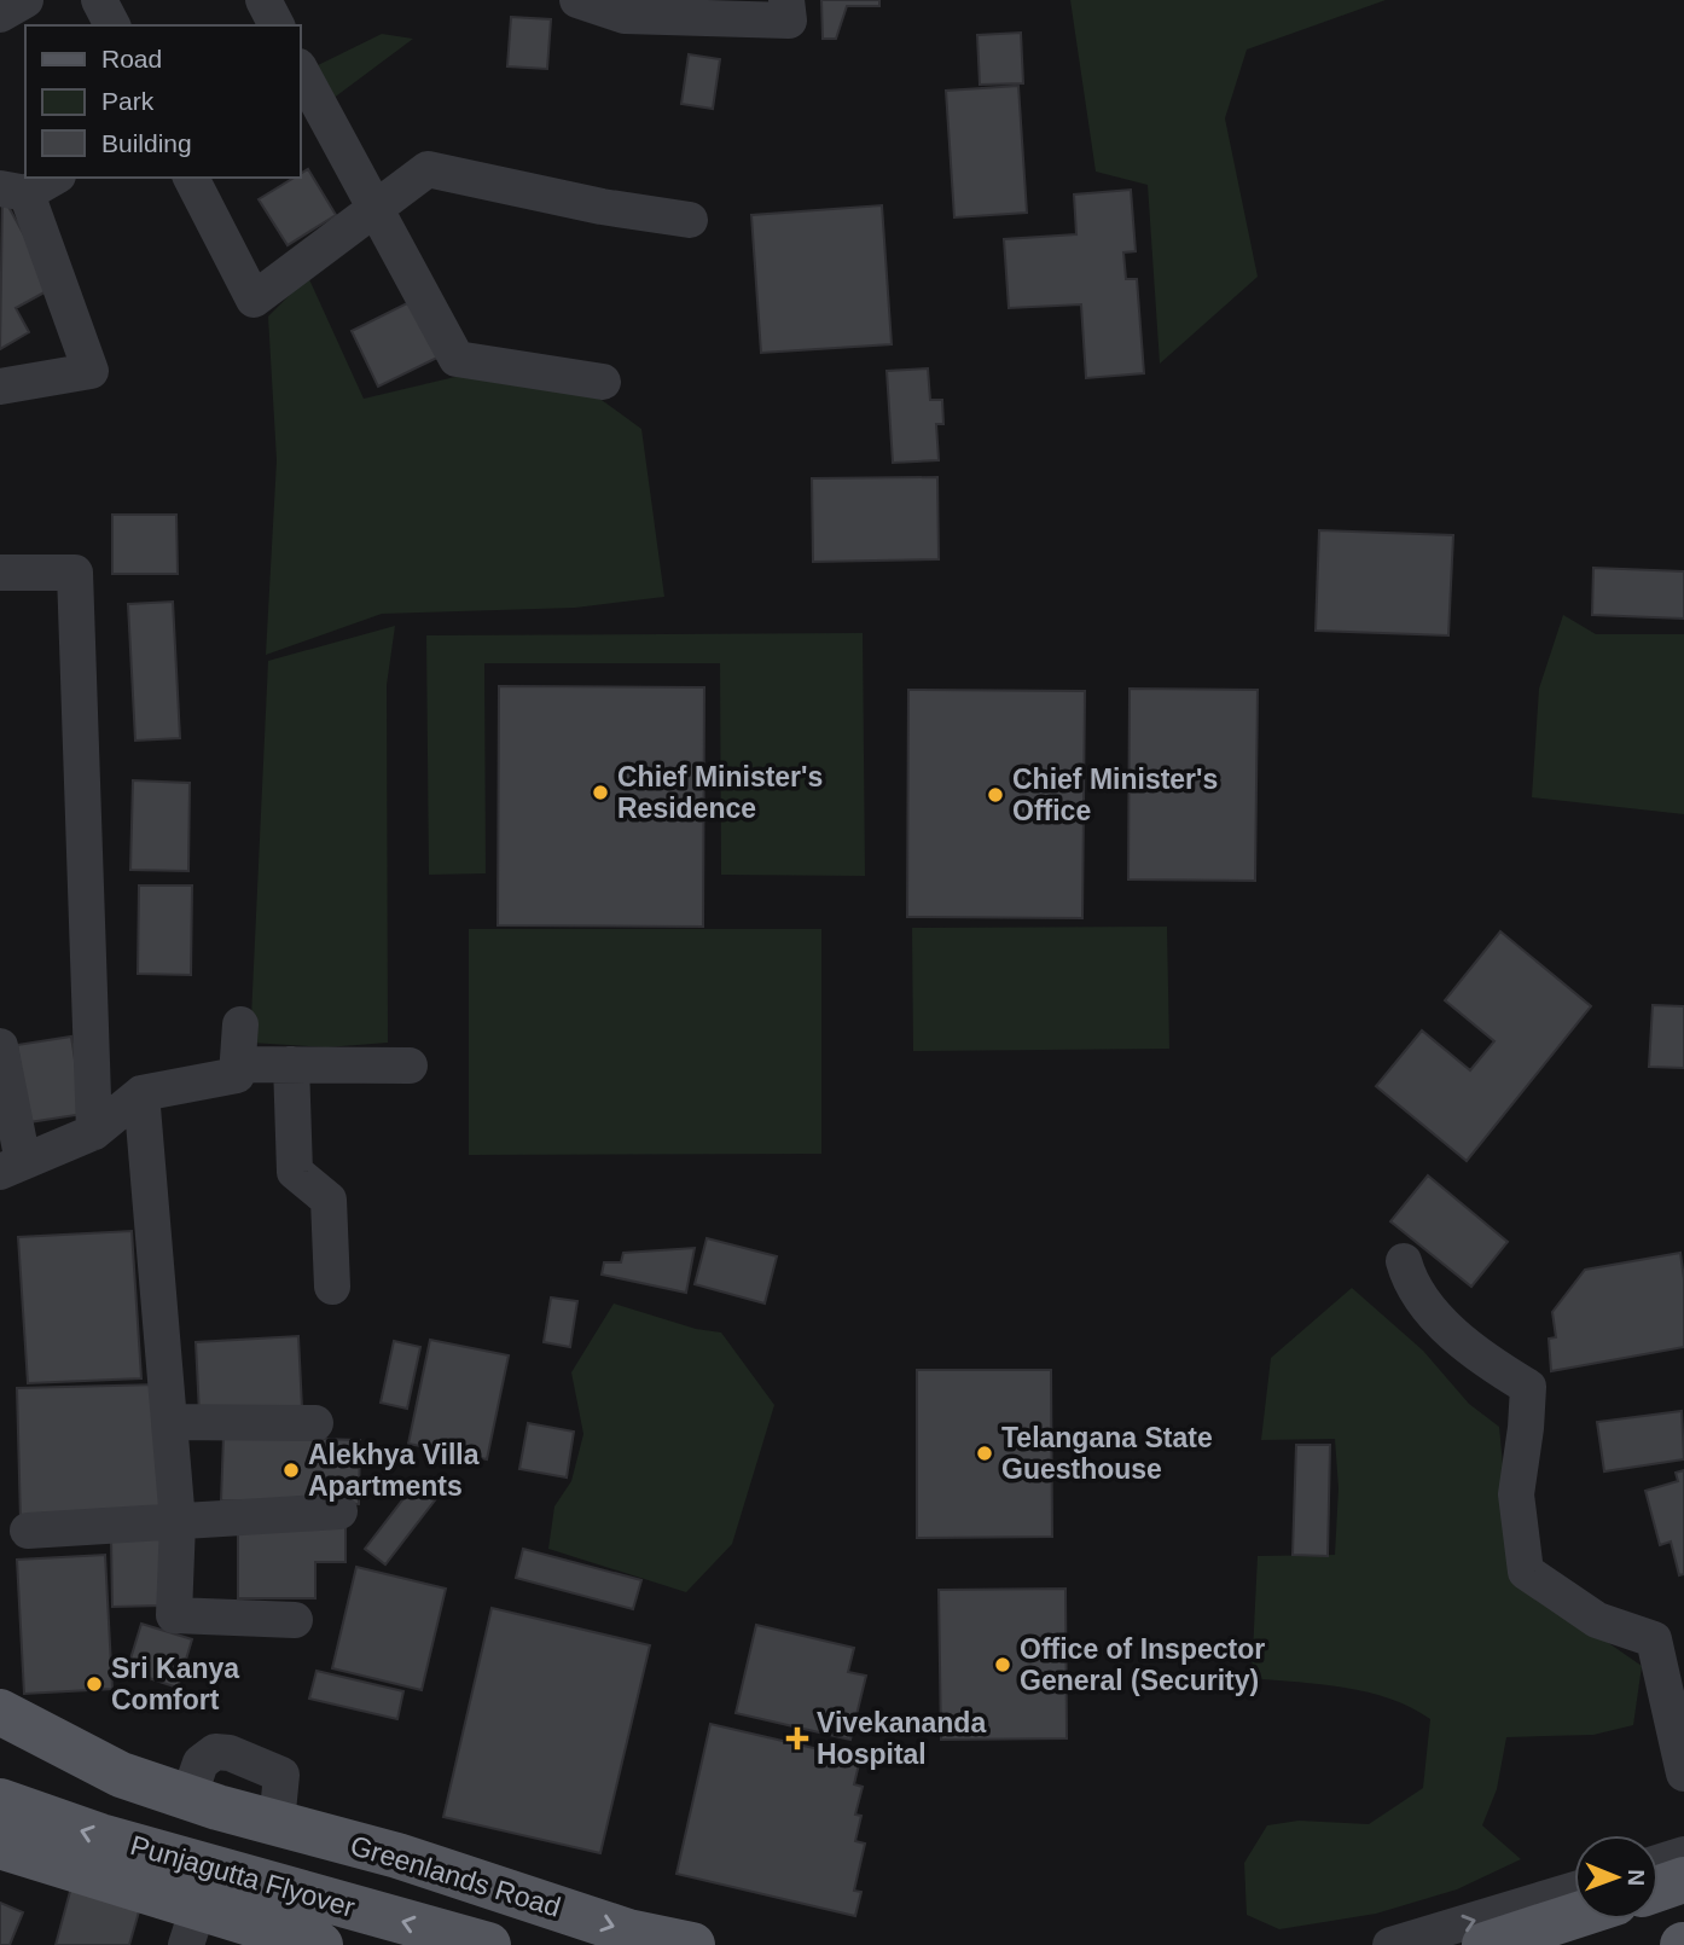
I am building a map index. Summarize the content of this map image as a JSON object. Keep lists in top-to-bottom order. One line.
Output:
{"streets":{"main road":["Punjagutta Flyover","Greenlands Road"]},"one_way":["Greenlands Road"],"places":{"other":["Chief Minister's Residence","Chief Minister's Office","Telangana State Guesthouse","Alekhya Villa Apartments","Office of Inspector General (Security)","Sri Kanya Comfort"],"health":["Vivekananda Hospital"]},"legend":["Road","Park","Building"],"north":"right"}
